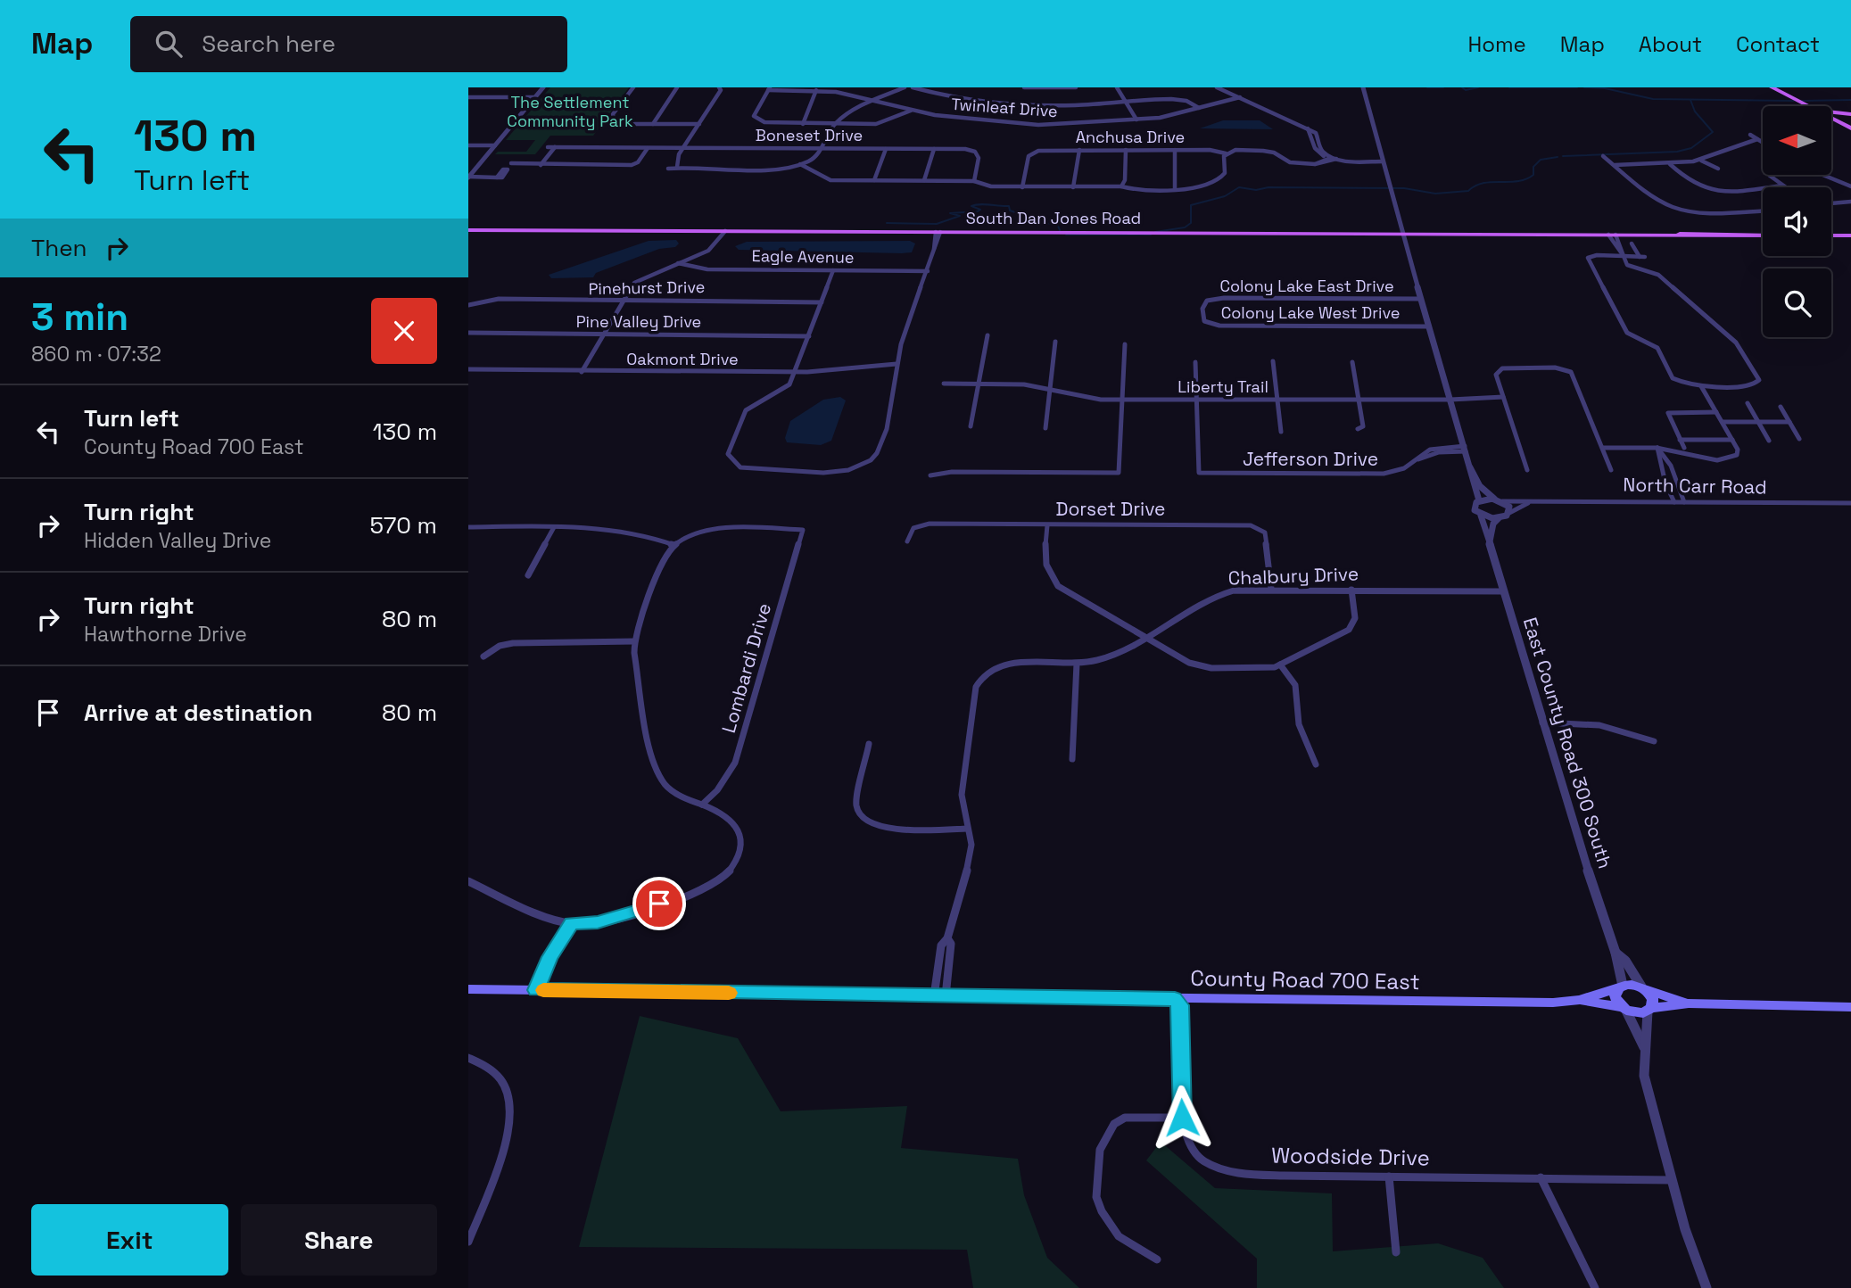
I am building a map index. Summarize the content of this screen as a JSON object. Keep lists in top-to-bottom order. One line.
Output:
{"streets":{"main road":["South Dan Jones Road","County Road 700 East"],"street":["Twinleaf Drive","Boneset Drive","Anchusa Drive","Eagle Avenue","Colony Lake East Drive","Pinehurst Drive","Colony Lake West Drive","Pine Valley Drive","Oakmont Drive","Liberty Trail","Jefferson Drive","North Carr Road","Dorset Drive","Chalbury Drive","Lombardi Drive","East County Road 300 South","Woodside Drive"]},"crossings":[["Colony Lake East Drive","Colony Lake West Drive"],["Liberty Trail","Jefferson Drive"],["Dorset Drive","Chalbury Drive"],["Chalbury Drive","East County Road 300 South"],["East County Road 300 South","County Road 700 East"],["County Road 700 East","Woodside Drive"]],"parks":["The Settlement Community Park"],"north":"left","page":{"header":"Map","search":"Search here","nav":["Home","Map","About","Contact"],"turn":["130 m","Turn left"],"then":"Then","heading":["3 min","860 m · 07:32"],"list":[{"name":"Turn left","note":"County Road 700 East","value":"130 m"},{"name":"Turn right","note":"Hidden Valley Drive","value":"570 m"},{"name":"Turn right","note":"Hawthorne Drive","value":"80 m"},{"name":"Arrive at destination","value":"80 m"}],"buttons":["Exit","Share"]}}
